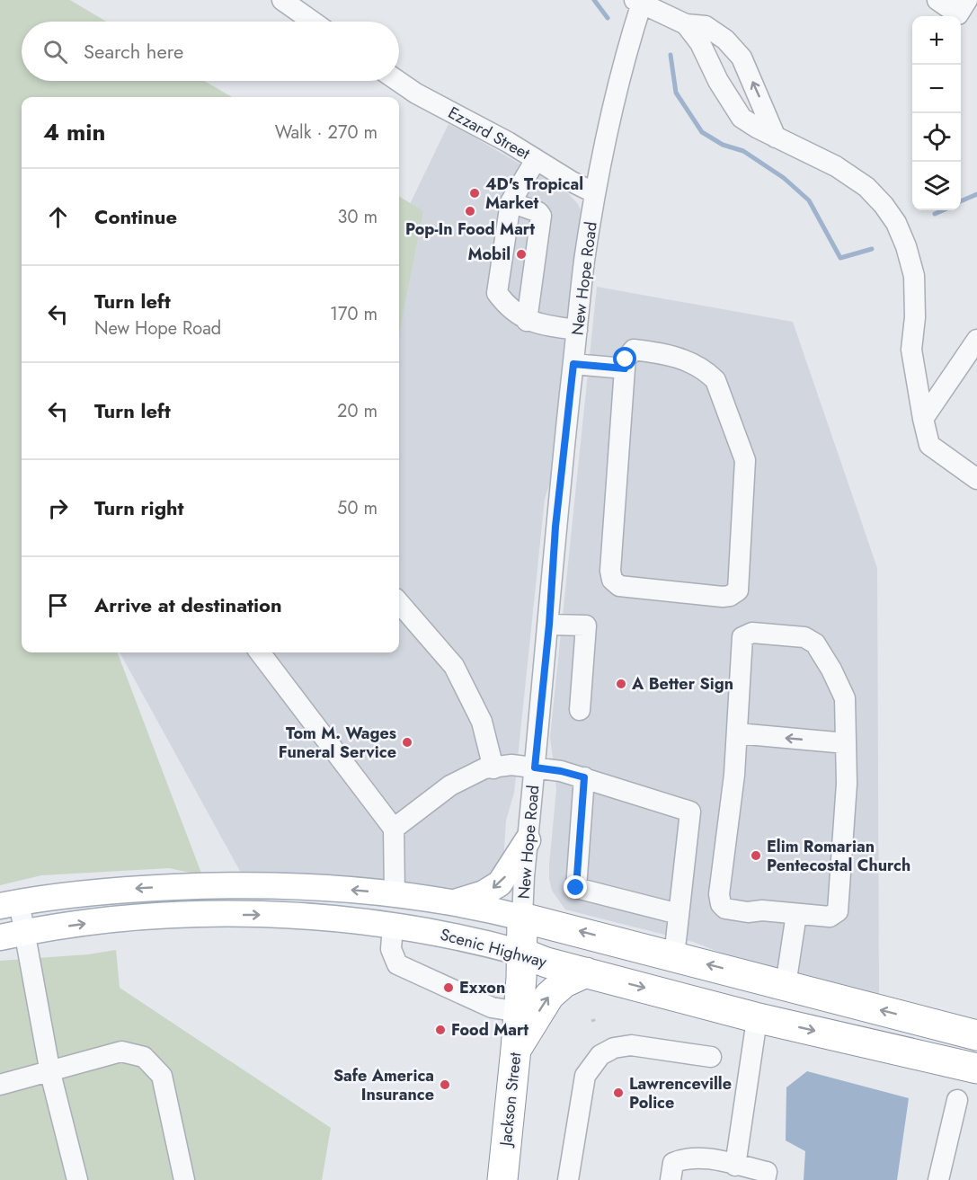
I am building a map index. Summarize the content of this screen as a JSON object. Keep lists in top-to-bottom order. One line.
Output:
{"streets":{"highway":["Scenic Highway","Jackson Street"],"street":["Ezzard Street","New Hope Road"]},"crossings":[["Ezzard Street","New Hope Road"],["New Hope Road","Scenic Highway"],["New Hope Road","Jackson Street"],["Scenic Highway","Jackson Street"]],"places":["4D's Tropical Market","Pop-In Food Mart","Mobil","A Better Sign","Tom M. Wages Funeral Service","Elim Romarian Pentecostal Church","Exxon","Food Mart","Safe America Insurance","Lawrenceville Police"],"page":{"map_buttons":["+","−"],"search":"Search here","heading":["4 min","Walk · 270 m"],"list":[["Continue","30 m"],["Turn left","New Hope Road","170 m"],["Turn left","20 m"],["Turn right","50 m"],"Arrive at destination"]}}
